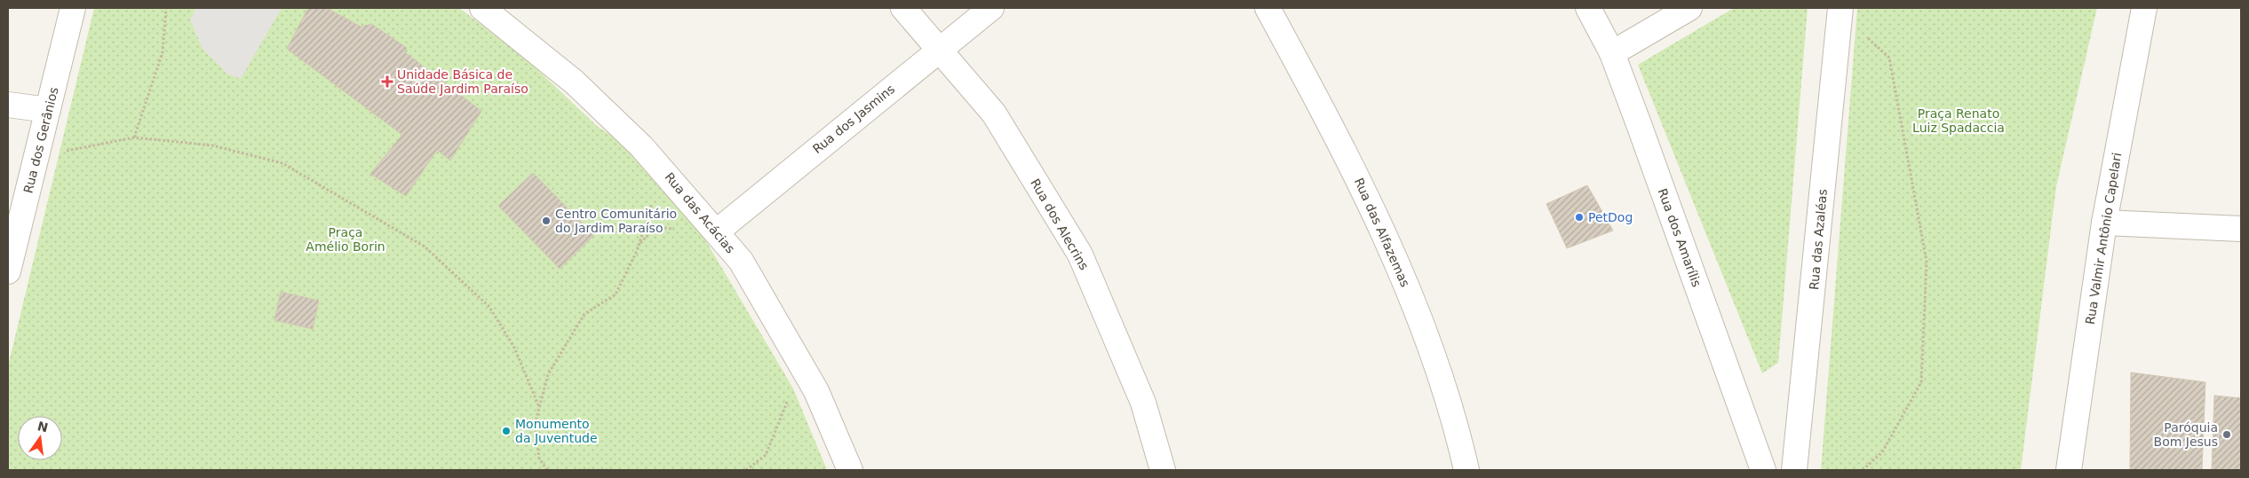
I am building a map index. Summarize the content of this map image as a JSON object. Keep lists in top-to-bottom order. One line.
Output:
{"streets":{"street":["Rua dos Jasmins","Rua dos Gerânios","Rua das Acácias","Rua dos Alecrins","Rua das Alfazemas","Rua dos Amarílis","Rua Valmir Antônio Capelari","Rua das Azaléas"]},"crossings":[["Rua dos Jasmins","Rua das Acácias"],["Rua dos Jasmins","Rua dos Alecrins"]],"parks":["Praça Renato Luiz Spadaccia","Praça Amélio Borin"],"places":{"health":["Unidade Básica de Saúde Jardim Paraíso"],"other":["PetDog","Centro Comunitário do Jardim Paraíso","Monumento da Juventude","Paróquia Bom Jesus"]},"north":"top"}
